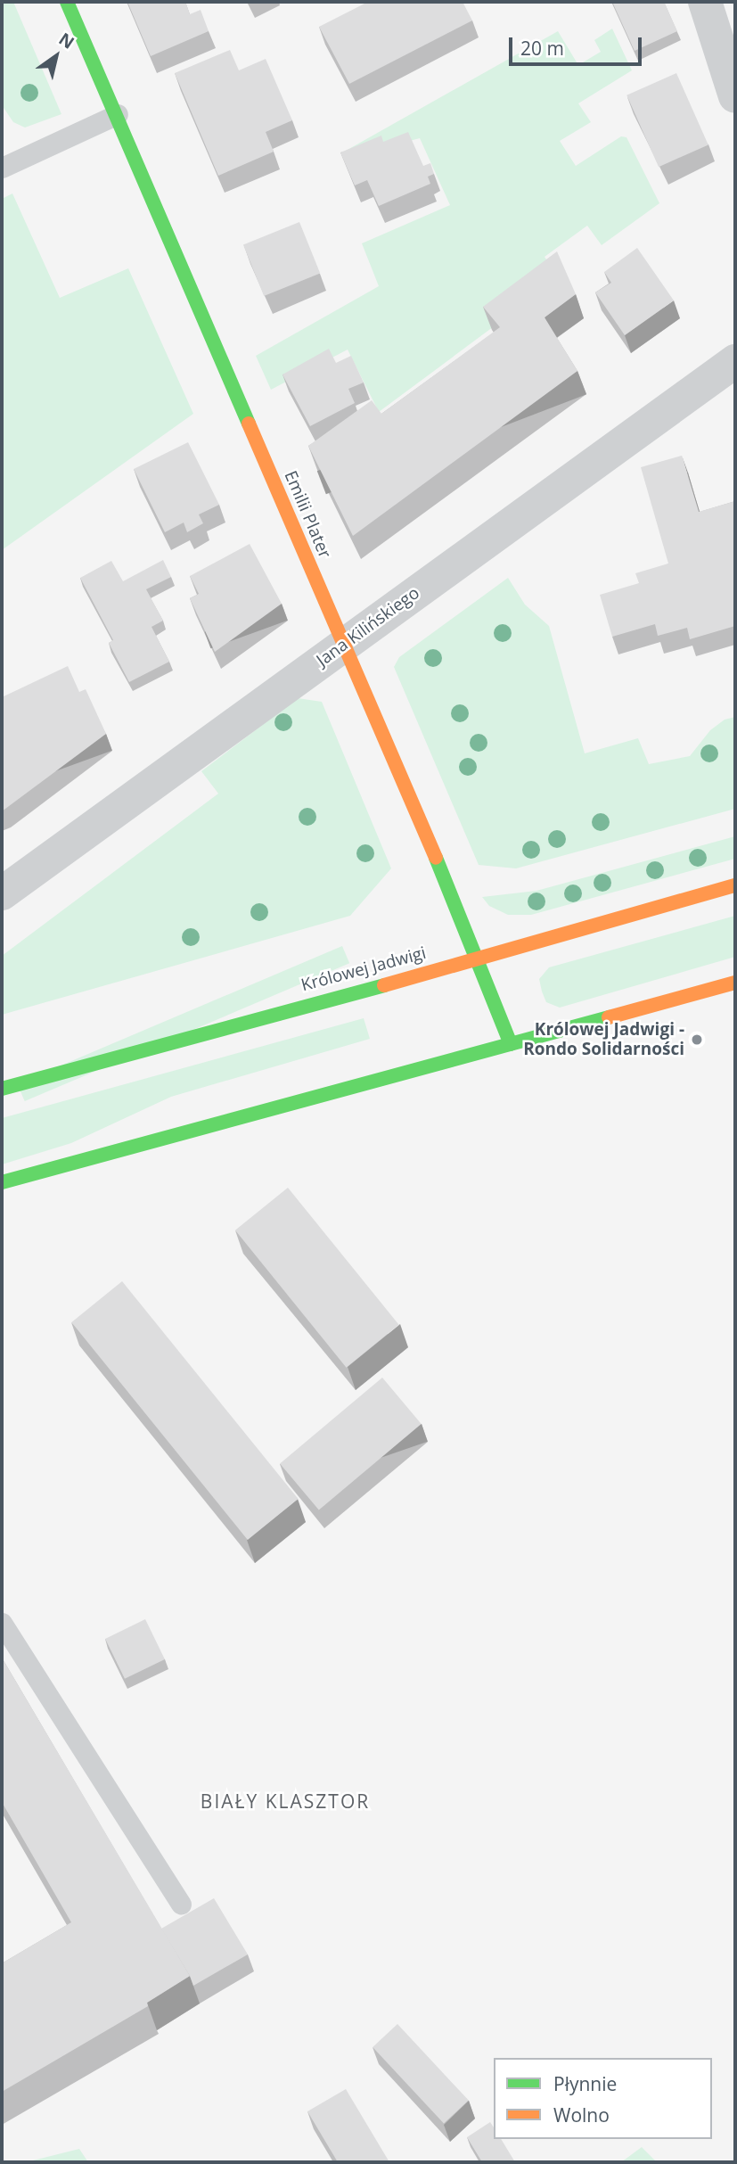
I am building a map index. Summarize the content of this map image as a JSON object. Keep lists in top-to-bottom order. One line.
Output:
{"streets":{"main road":["Emilii Plater","Królowej Jadwigi"],"street":["Jana Kilińskiego"]},"crossings":[["Emilii Plater","Jana Kilińskiego"],["Emilii Plater","Królowej Jadwigi"]],"districts":["BIAŁY KLASZTOR"],"places":["Królowej Jadwigi - Rondo Solidarności"],"legend":["Płynnie","Wolno"],"scale_bar":"20 m","north":"top right"}
